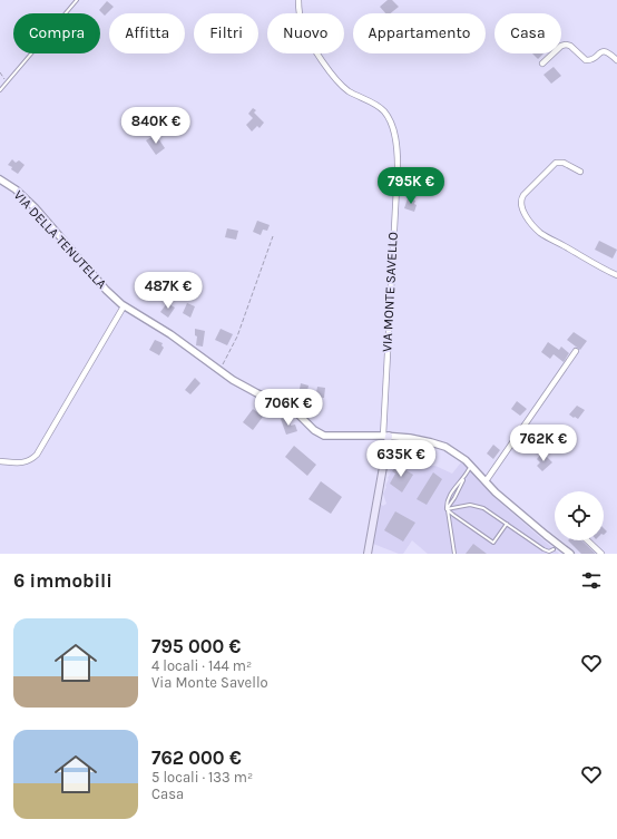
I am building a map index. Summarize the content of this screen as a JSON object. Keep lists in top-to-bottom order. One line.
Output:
{"streets":{"street":["VIA DELLA TENUTELLA","VIA MONTE SAVELLO"]},"crossings":[["VIA DELLA TENUTELLA","VIA MONTE SAVELLO"]],"page":{"chip":["Compra","Affitta","Filtri","Nuovo","Appartamento","Casa"],"price":["840K €","795K €","487K €","706K €","762K €","635K €"],"heading":"6 immobili","list":[{"name":"795 000 €","note":"4 locali · 144 m² · Via Monte Savello"},{"name":"762 000 €","note":"5 locali · 133 m² · Casa"}]}}
